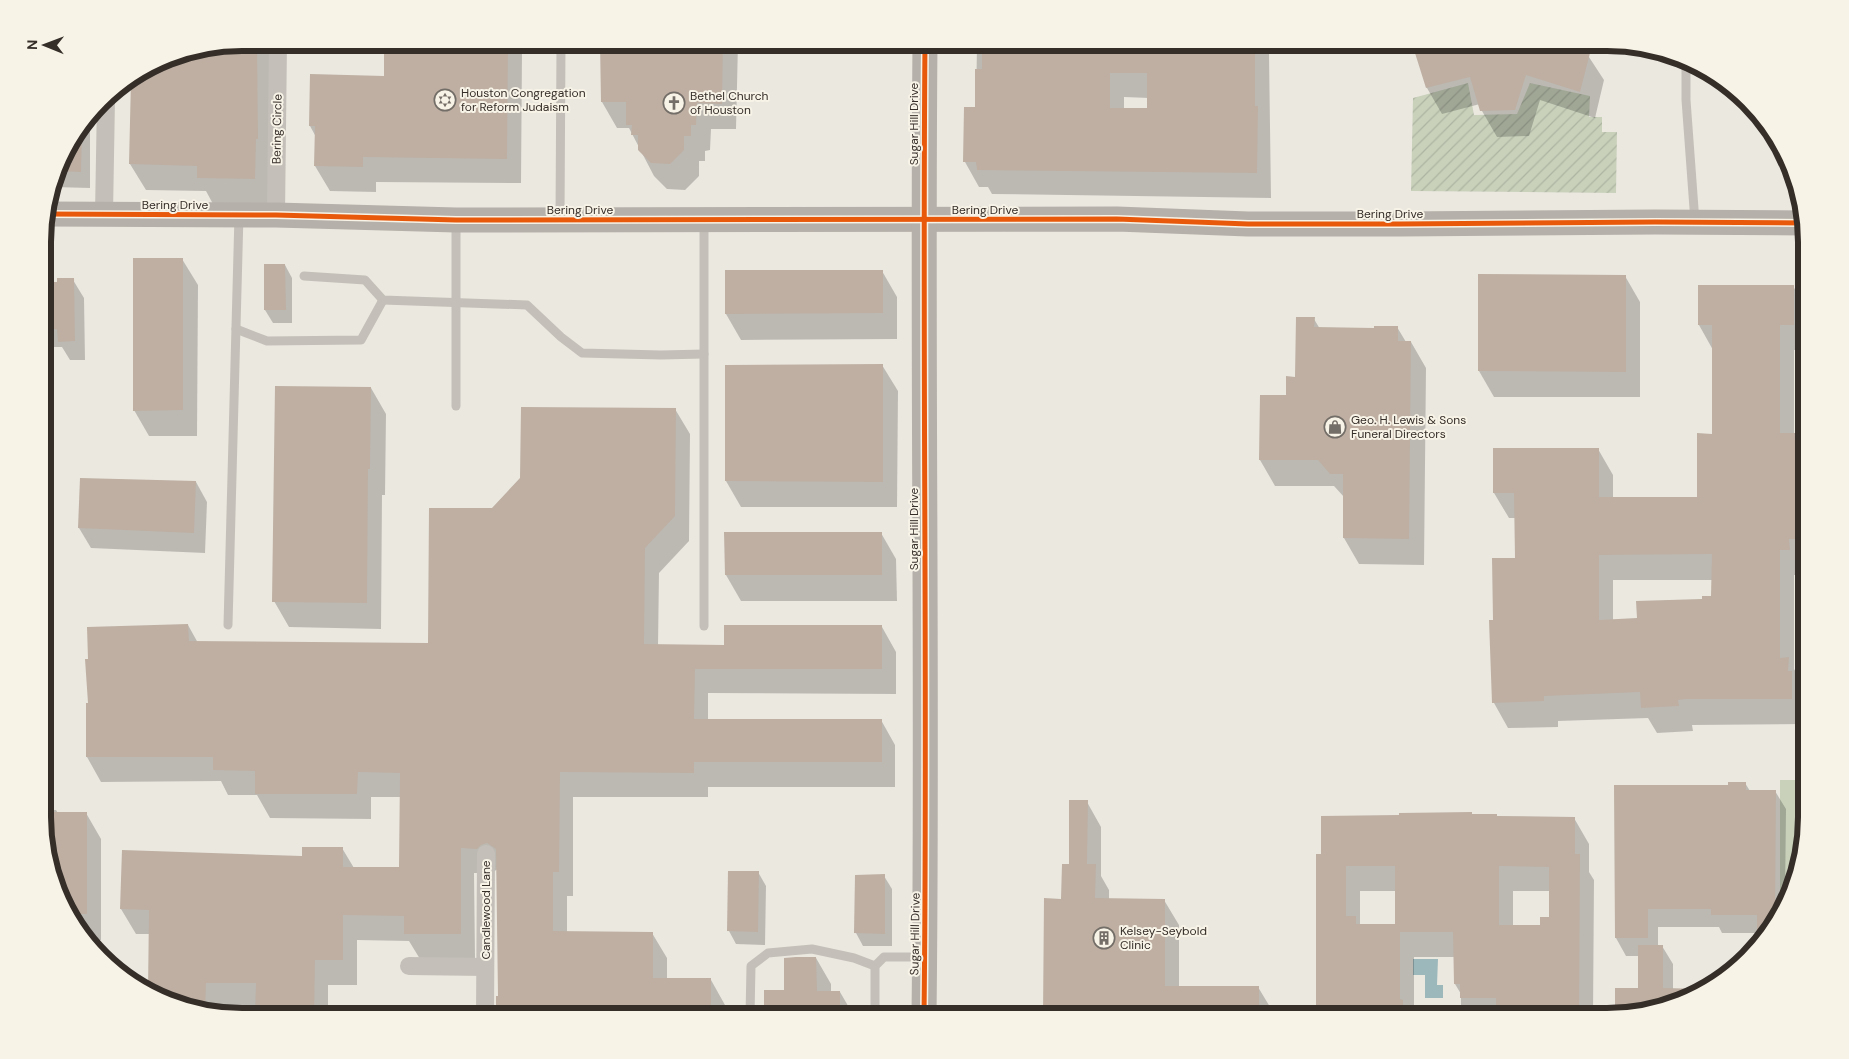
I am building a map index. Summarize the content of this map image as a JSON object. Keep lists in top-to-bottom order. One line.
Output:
{"streets":{"street":["Sugar Hill Drive","Bering Circle","Bering Drive","Candlewood Lane"]},"crossings":[["Sugar Hill Drive","Bering Drive"],["Bering Circle","Bering Drive"]],"places":{"synagogue":["Houston Congregation for Reform Judaism"],"church":["Bethel Church of Houston"],"shop":["Geo. H. Lewis & Sons Funeral Directors"],"building":["Kelsey-Seybold Clinic"]},"north":"left"}
